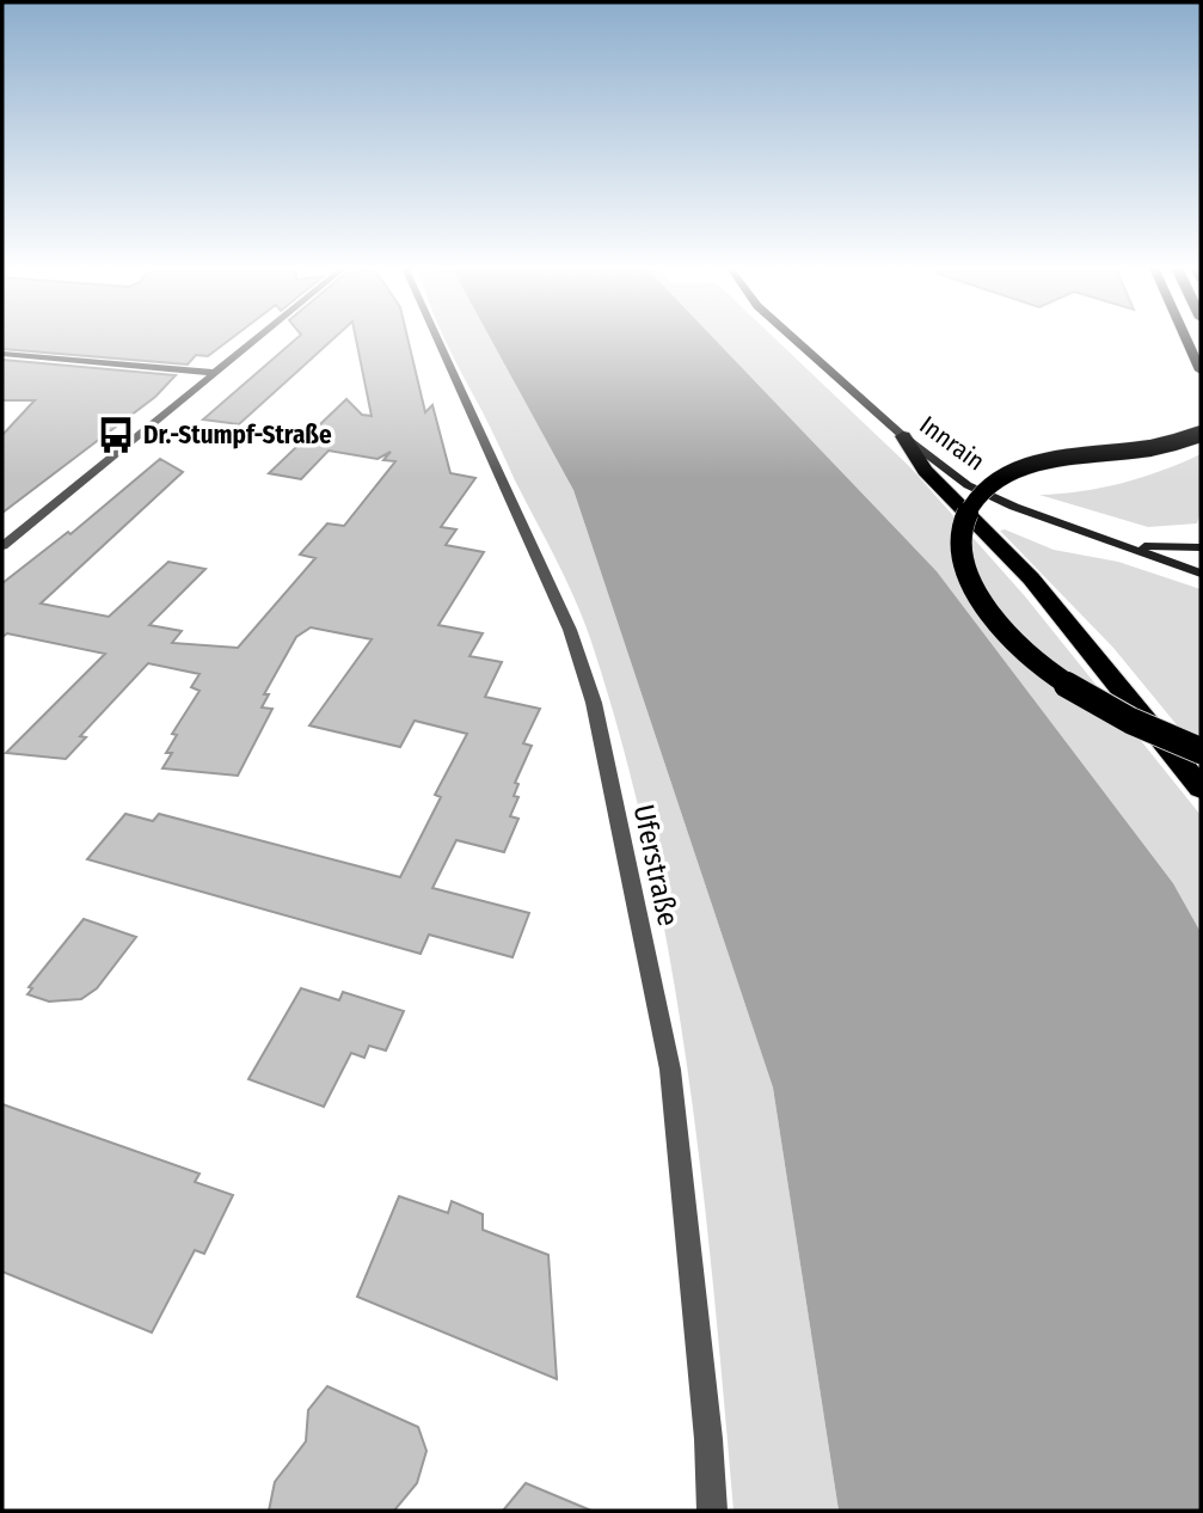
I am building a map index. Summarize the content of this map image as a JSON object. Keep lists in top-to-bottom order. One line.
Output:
{"streets":{"main road":["Innrain"],"street":["Uferstraße"]},"places":{"bus stop":["Dr.-Stumpf-Straße"]}}
